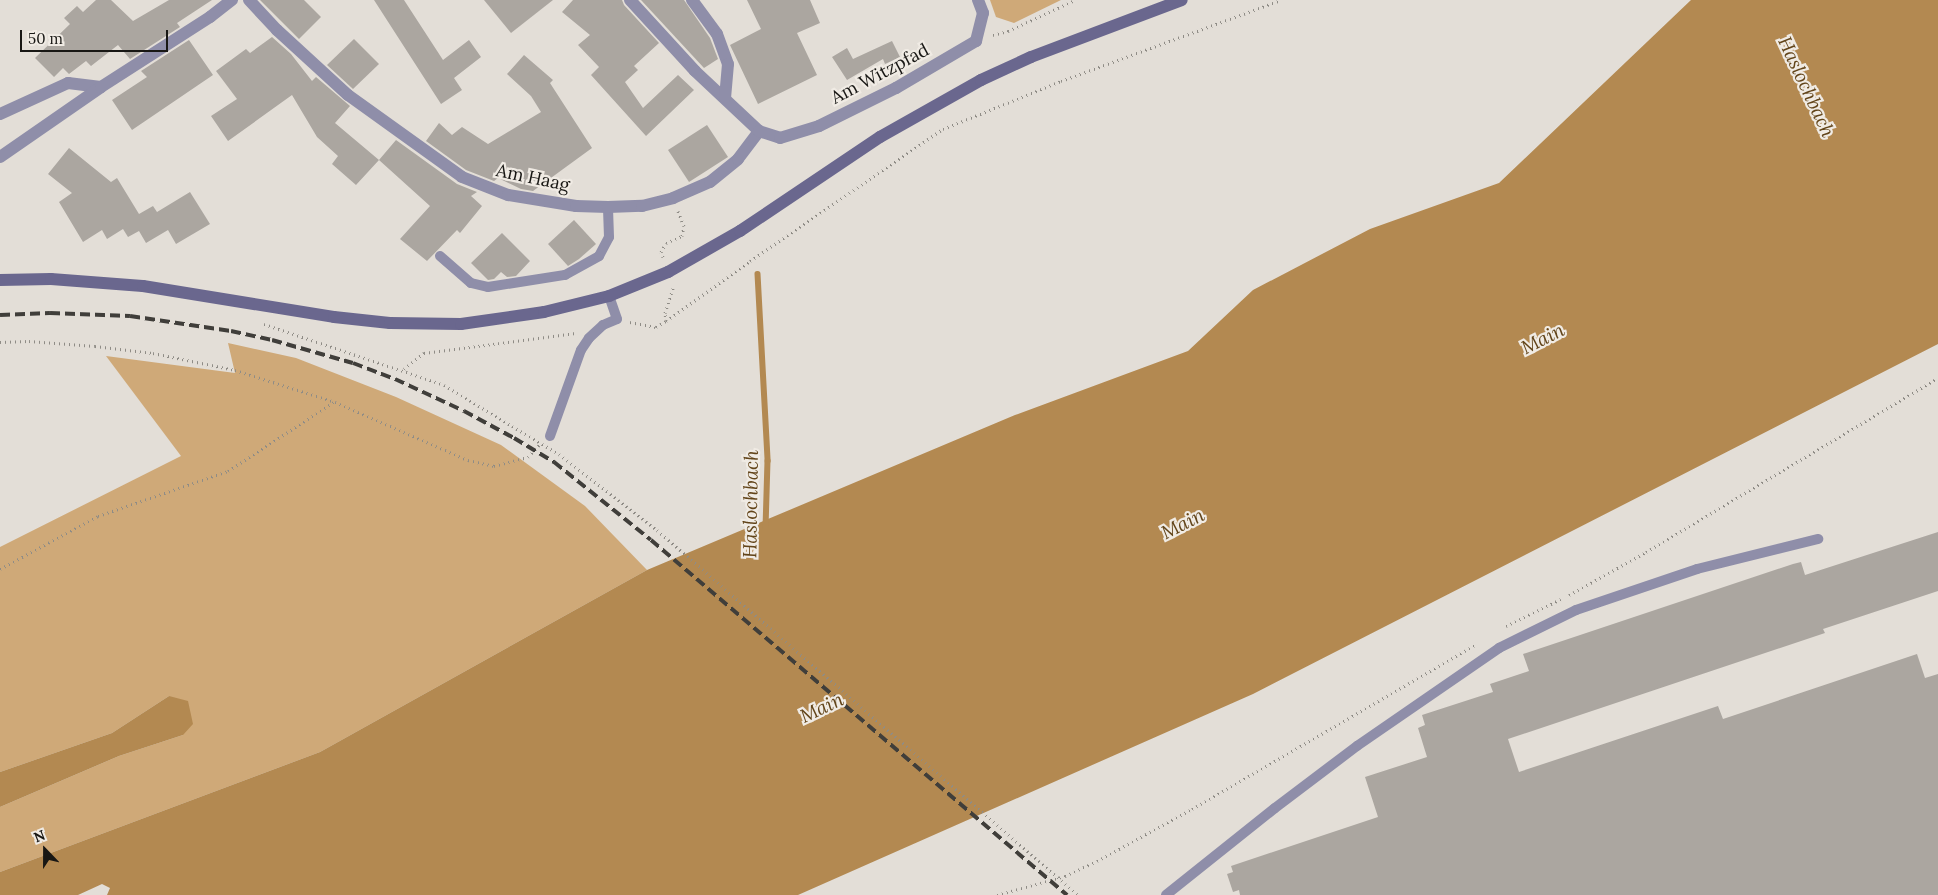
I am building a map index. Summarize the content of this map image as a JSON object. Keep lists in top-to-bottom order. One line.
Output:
{"streets":{"street":["Am Witzpfad","Am Haag"]},"crossings":[["Am Witzpfad","Am Haag"]],"water":["Haslochbach","Main"],"scale_bar":"50 m","north":"top"}
